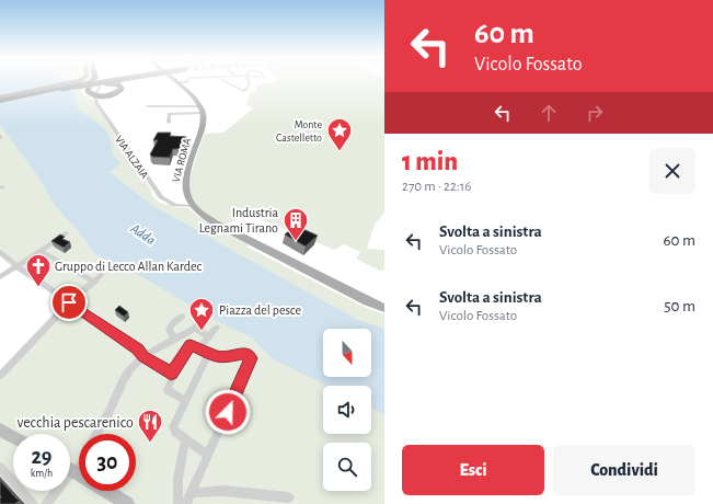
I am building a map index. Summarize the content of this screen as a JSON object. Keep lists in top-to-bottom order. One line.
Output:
{"streets":{"main road":["VIA ROMA"],"street":["VIA ALZAIA"]},"crossings":[["VIA ALZAIA","VIA ROMA"]],"water":["Adda"],"places":{"place":["Monte Castelletto","Piazza del pesce"],"building":["Industria Legnami Tirano"],"church":["Gruppo di Lecco Allan Kardec"],"restaurant":["vecchia pescarenico"]},"north":"bottom","page":{"turn":["60 m","Vicolo Fossato"],"heading":["1 min","270 m · 22:16"],"list":[{"name":"Svolta a sinistra","note":"Vicolo Fossato","value":"60 m"},{"name":"Svolta a sinistra","note":"Vicolo Fossato","value":"50 m"}],"speed":"29 km/h","limit":"30","buttons":["Esci","Condividi"]}}
